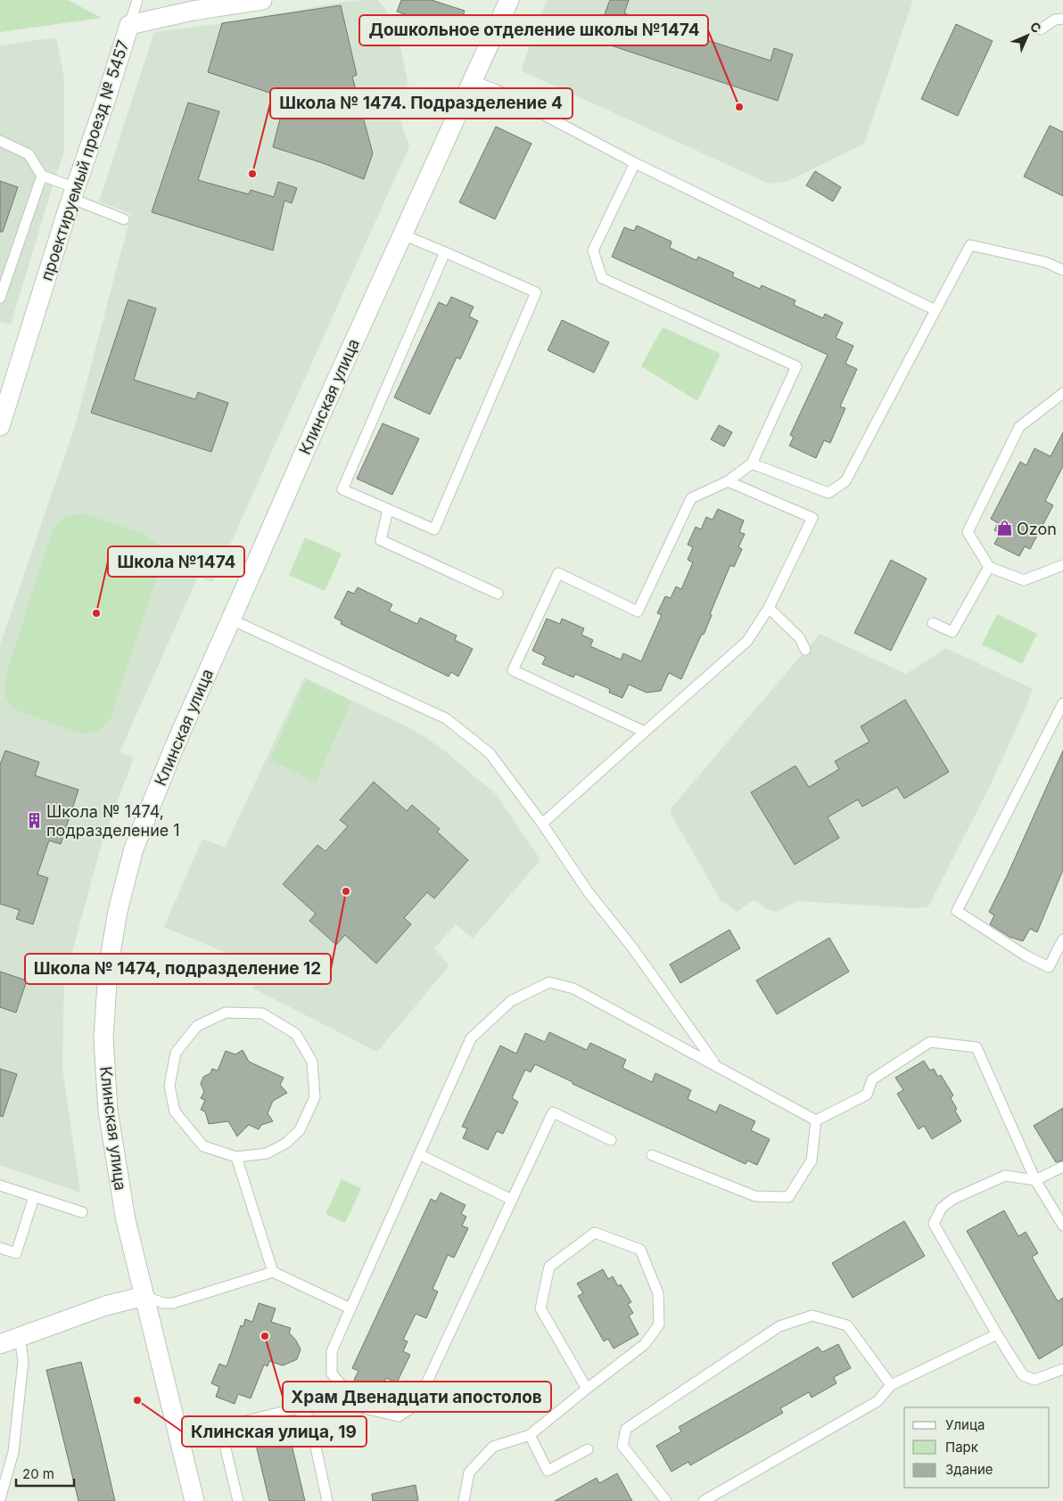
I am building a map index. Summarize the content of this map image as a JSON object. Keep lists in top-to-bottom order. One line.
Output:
{"streets":{"street":["проектируемый проезд № 5457","Клинская улица"]},"places":{"other":["Дошкольное отделение школы №1474","Школа № 1474. Подразделение 4","Школа №1474","Школа № 1474, подразделение 12","Храм Двенадцати апостолов","Клинская улица, 19"],"shop":["Ozon"],"building":["Школа № 1474, подразделение 1"]},"legend":["Улица","Парк","Здание"],"scale_bar":"20 m","north":"top right"}
